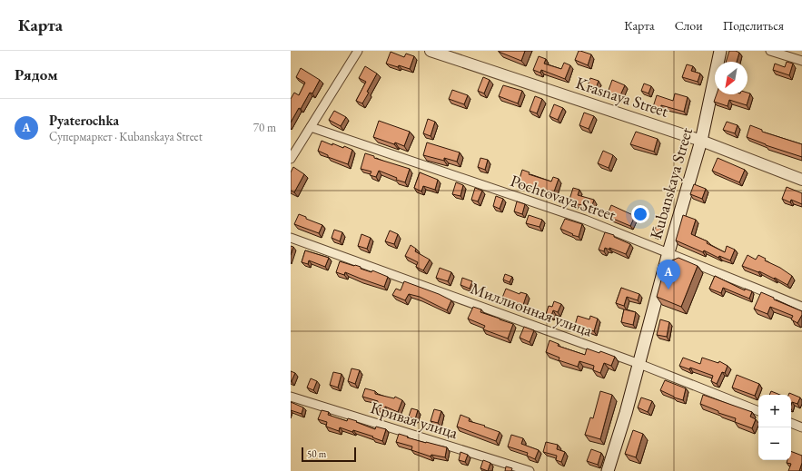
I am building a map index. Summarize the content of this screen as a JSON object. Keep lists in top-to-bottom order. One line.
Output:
{"streets":{"main road":["Kubanskaya Street"],"street":["Krasnaya Street","Pochtovaya Street","Миллионная улица","Кривая улица"]},"crossings":[["Krasnaya Street","Kubanskaya Street"],["Kubanskaya Street","Pochtovaya Street"],["Kubanskaya Street","Миллионная улица"]],"scale_bar":"50 m","north":"bottom left","page":{"header":"Карта","nav":["Карта","Слои","Поделиться"],"heading":"Рядом","list":[{"mark":"A","name":"Pyaterochka","note":"Супермаркет · Kubanskaya Street","value":"70 m"}],"pins":"A","map_buttons":["+","−"],"scale":"50 m"}}
